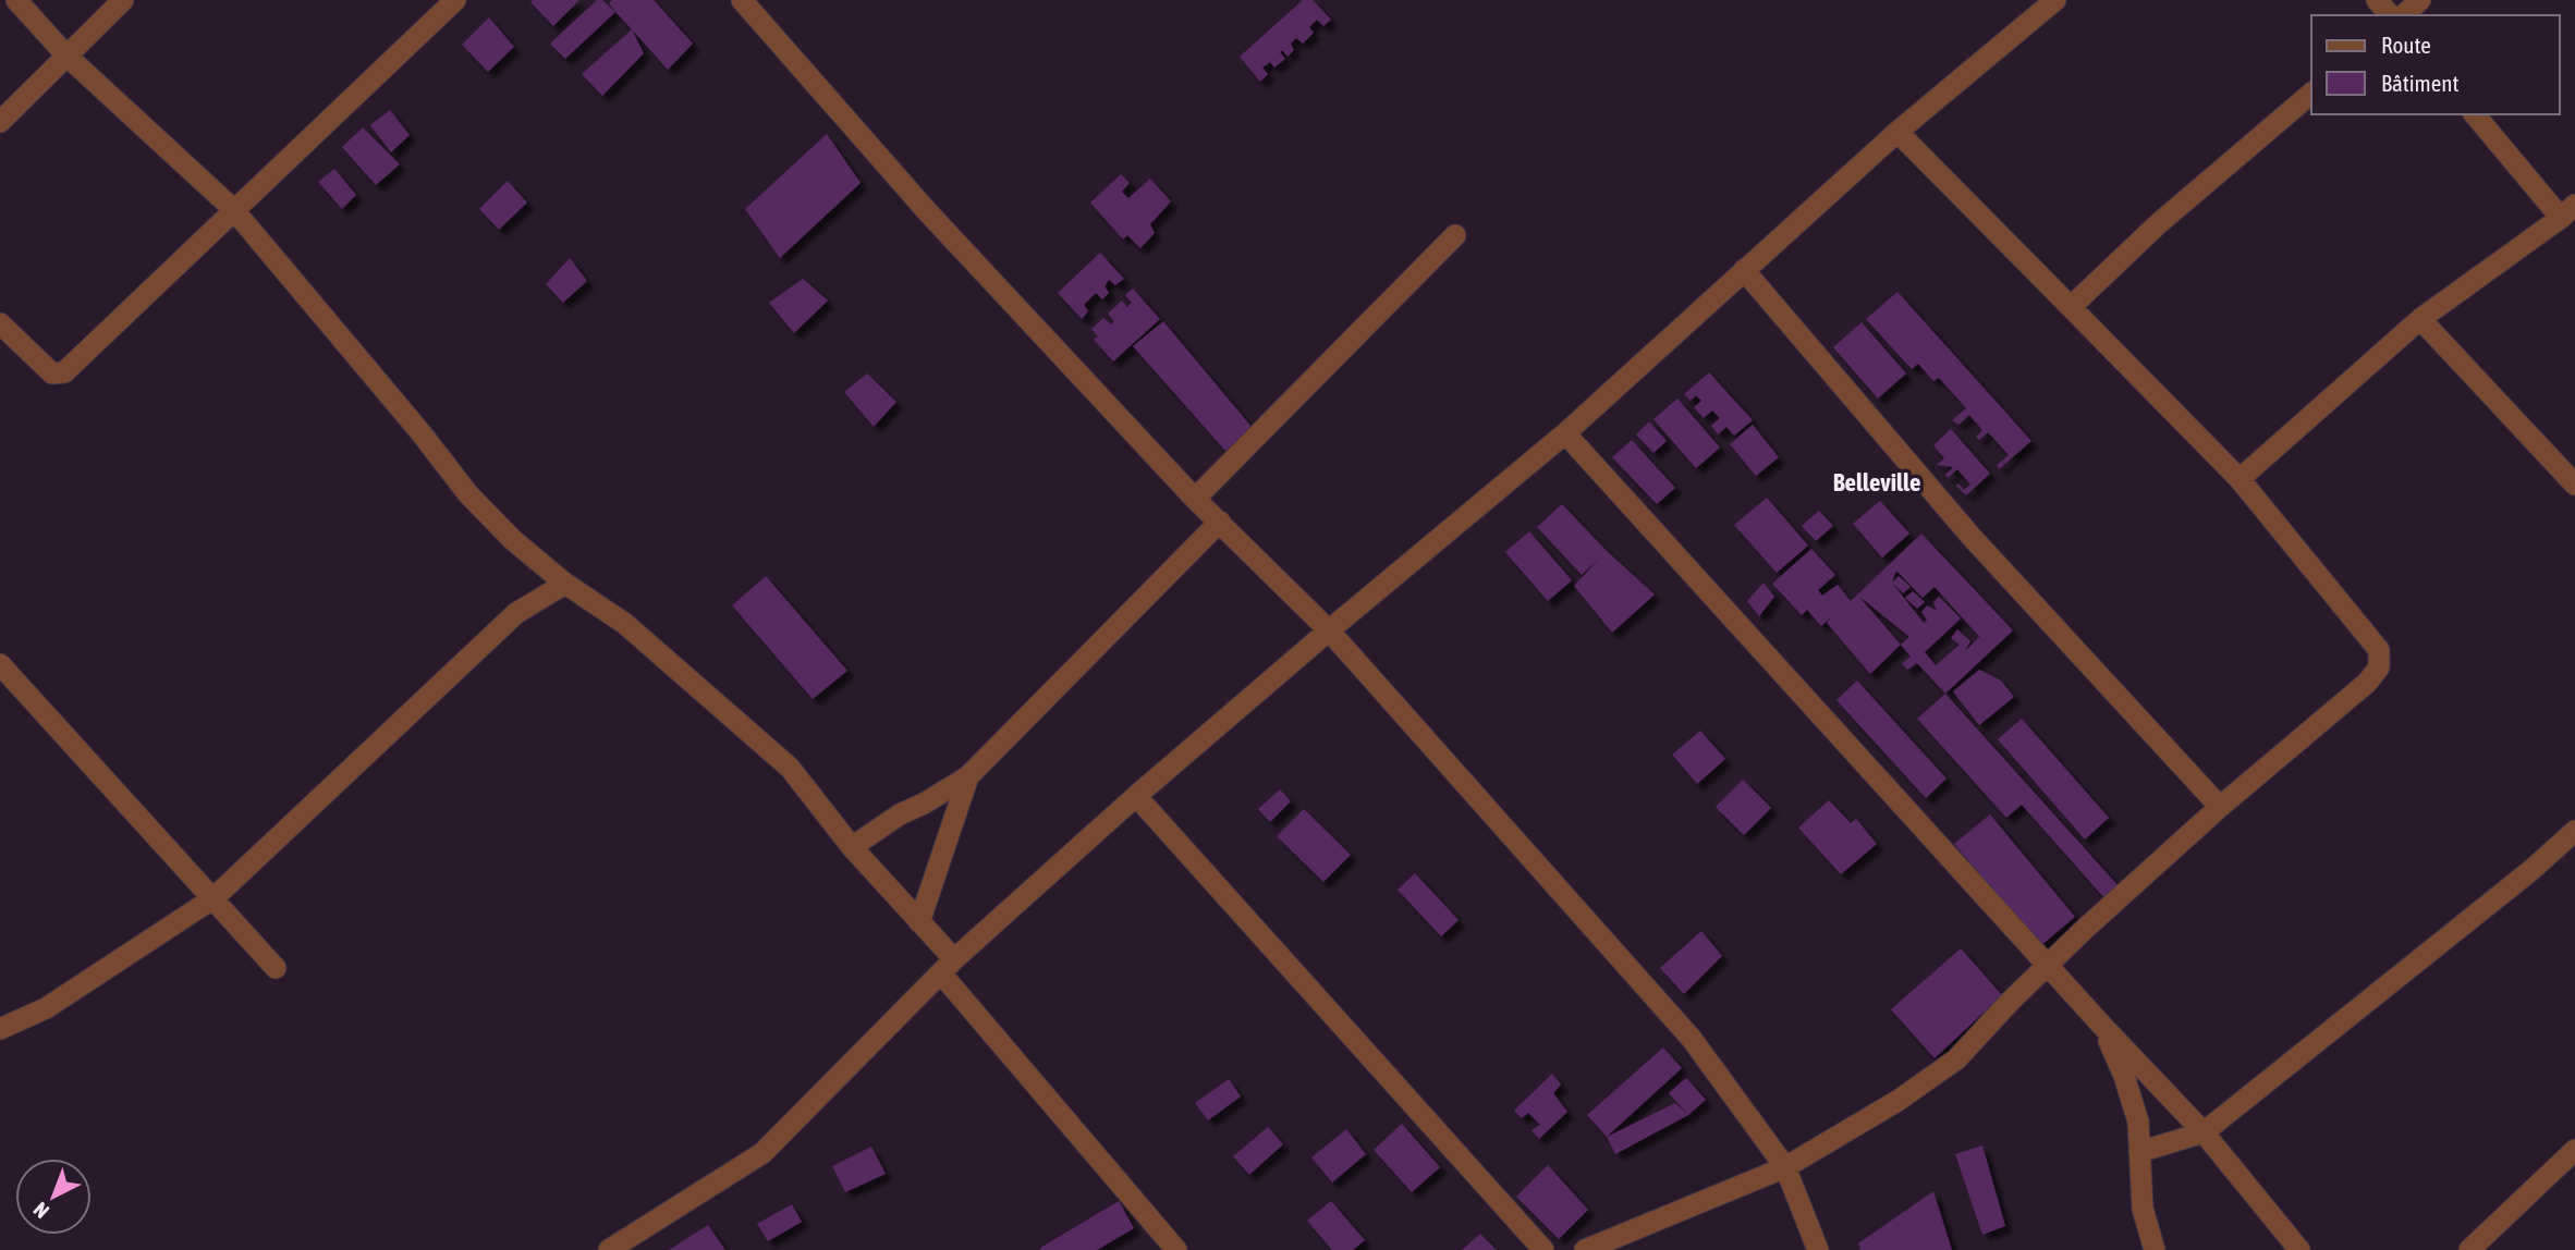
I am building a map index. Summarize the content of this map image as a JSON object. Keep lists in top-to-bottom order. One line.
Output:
{"districts":["Belleville"],"legend":["Route","Bâtiment"],"north":"bottom left"}
